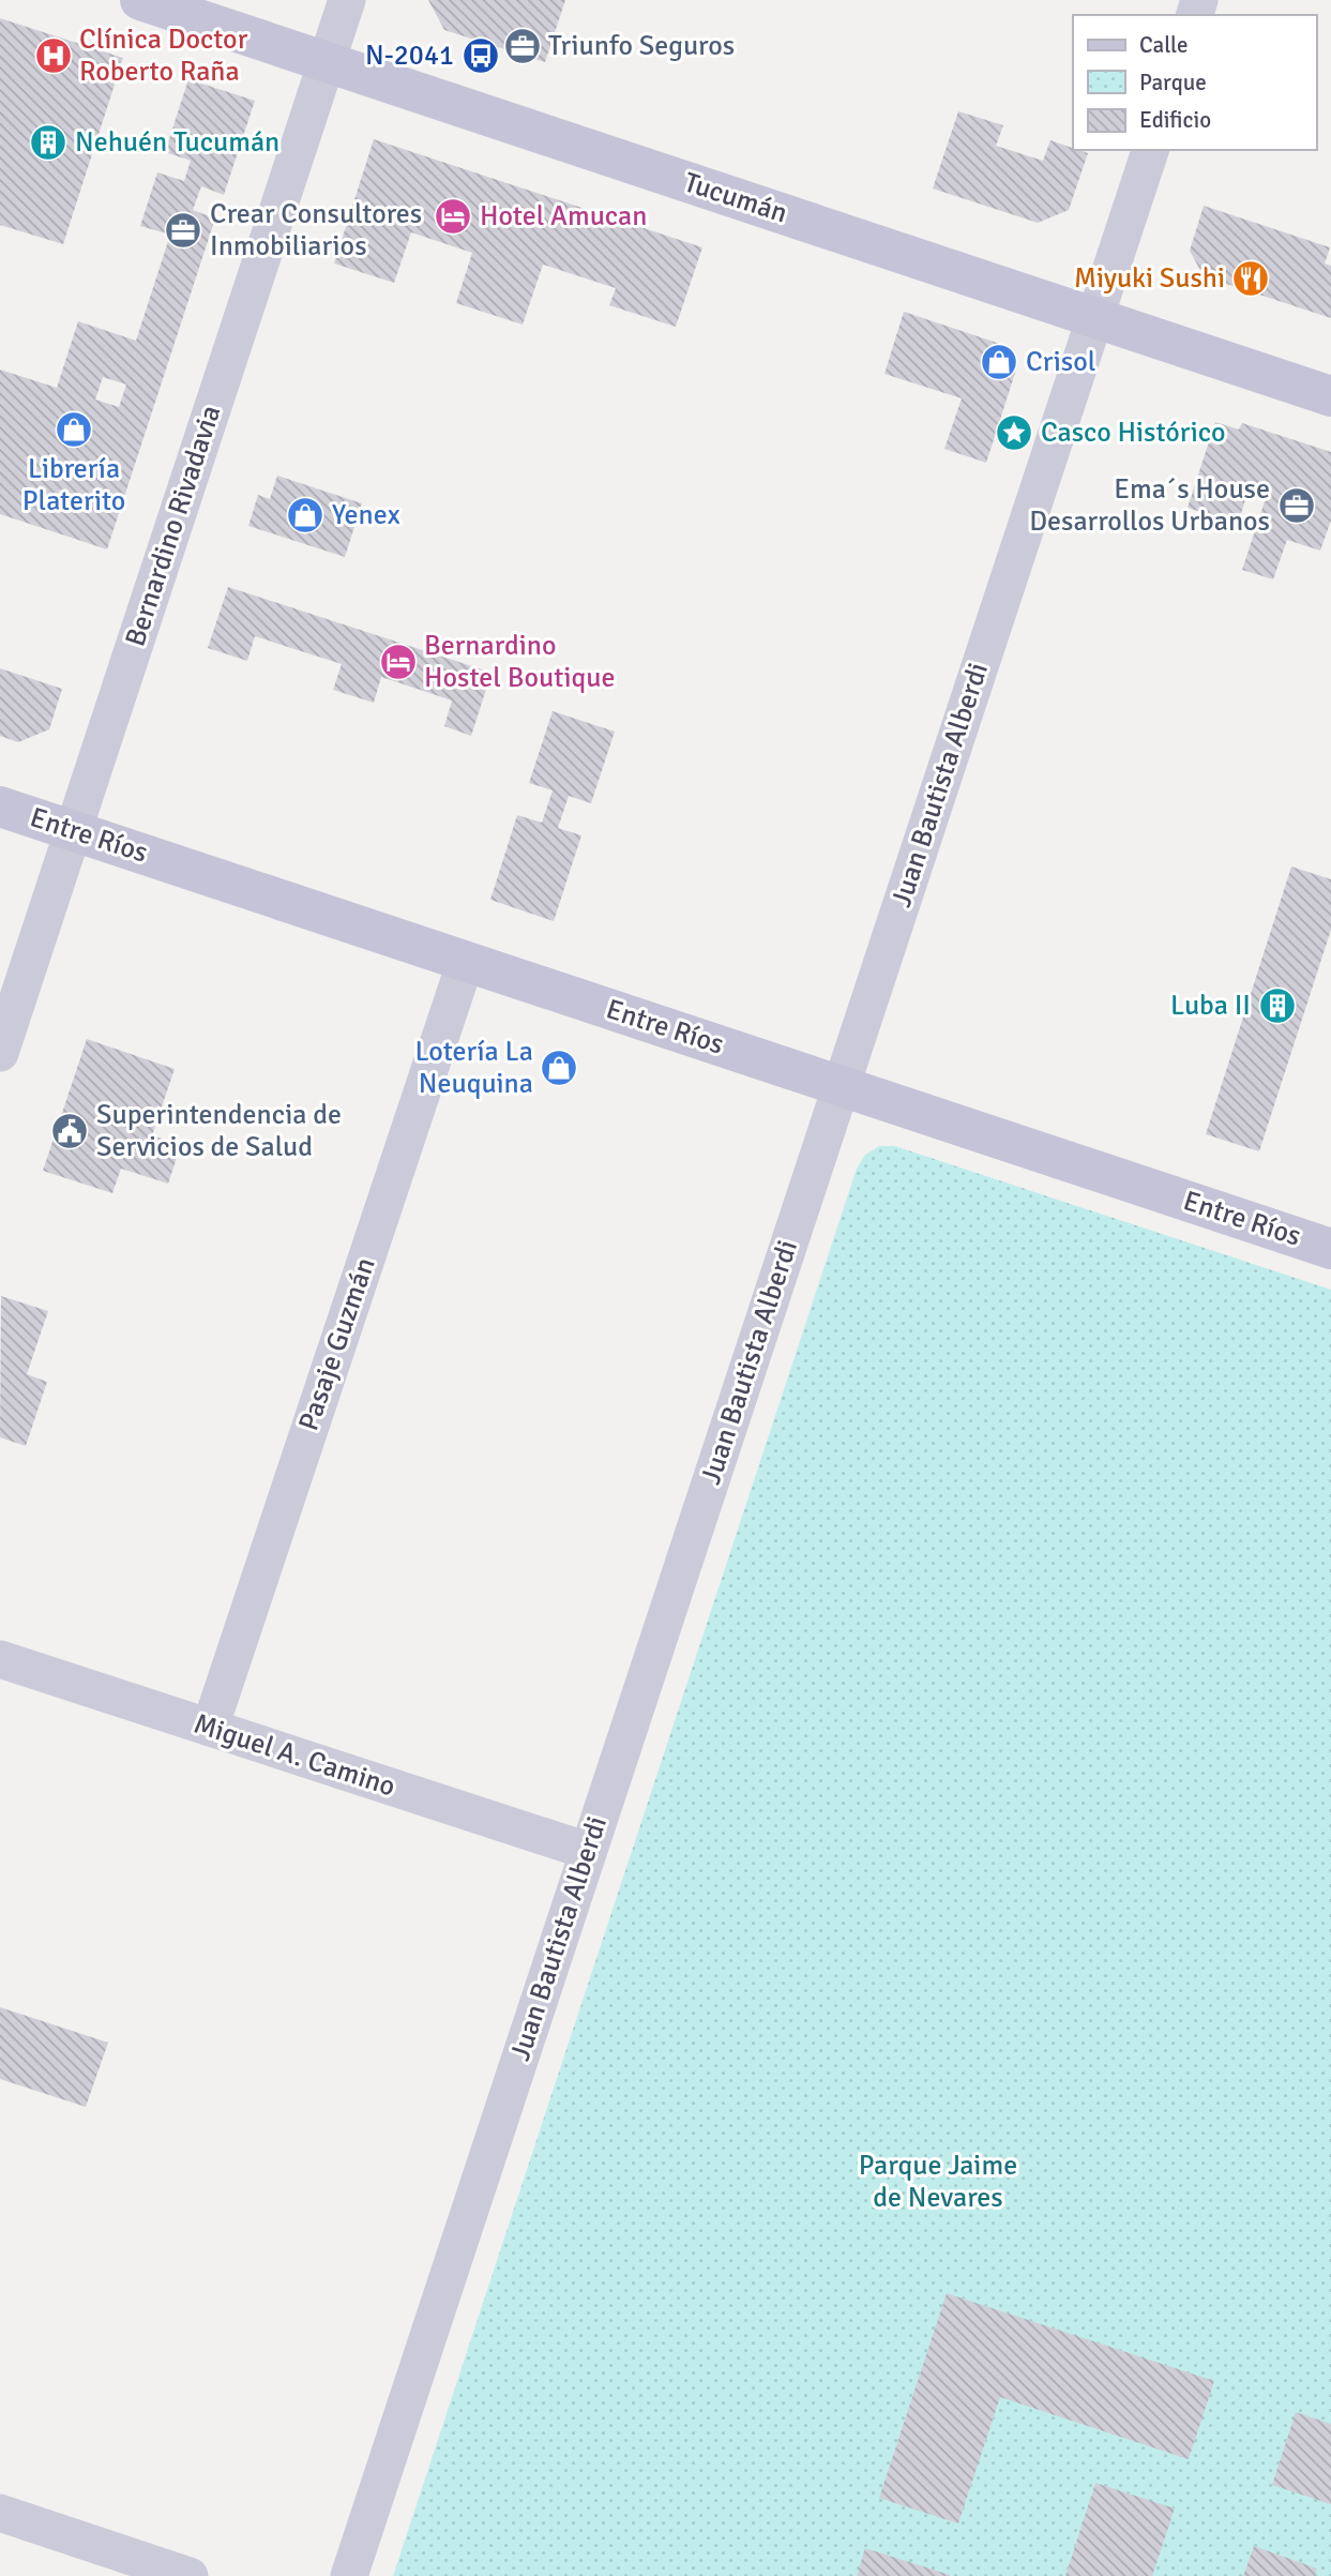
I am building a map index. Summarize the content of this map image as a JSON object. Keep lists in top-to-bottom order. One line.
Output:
{"streets":{"street":["Tucumán","Bernardino Rivadavia","Juan Bautista Alberdi","Entre Ríos","Pasaje Guzmán","Miguel A. Camino"]},"crossings":[["Tucumán","Bernardino Rivadavia"],["Tucumán","Juan Bautista Alberdi"],["Bernardino Rivadavia","Entre Ríos"],["Juan Bautista Alberdi","Entre Ríos"],["Juan Bautista Alberdi","Miguel A. Camino"],["Entre Ríos","Pasaje Guzmán"],["Pasaje Guzmán","Miguel A. Camino"]],"parks":["Parque Jaime de Nevares"],"places":{"office":["Triunfo Seguros","Crear Consultores Inmobiliarios","Ema´s House Desarrollos Urbanos"],"hospital":["Clínica Doctor Roberto Raña"],"bus stop":["N-2041"],"building":["Nehuén Tucumán","Luba II"],"hotel":["Hotel Amucan","Bernardino Hostel Boutique"],"restaurant":["Miyuki Sushi"],"shop":["Crisol","Librería Platerito","Yenex","Lotería La Neuquina"],"place":["Casco Histórico"],"public building":["Superintendencia de Servicios de Salud"]},"legend":["Calle","Parque","Edificio"]}
